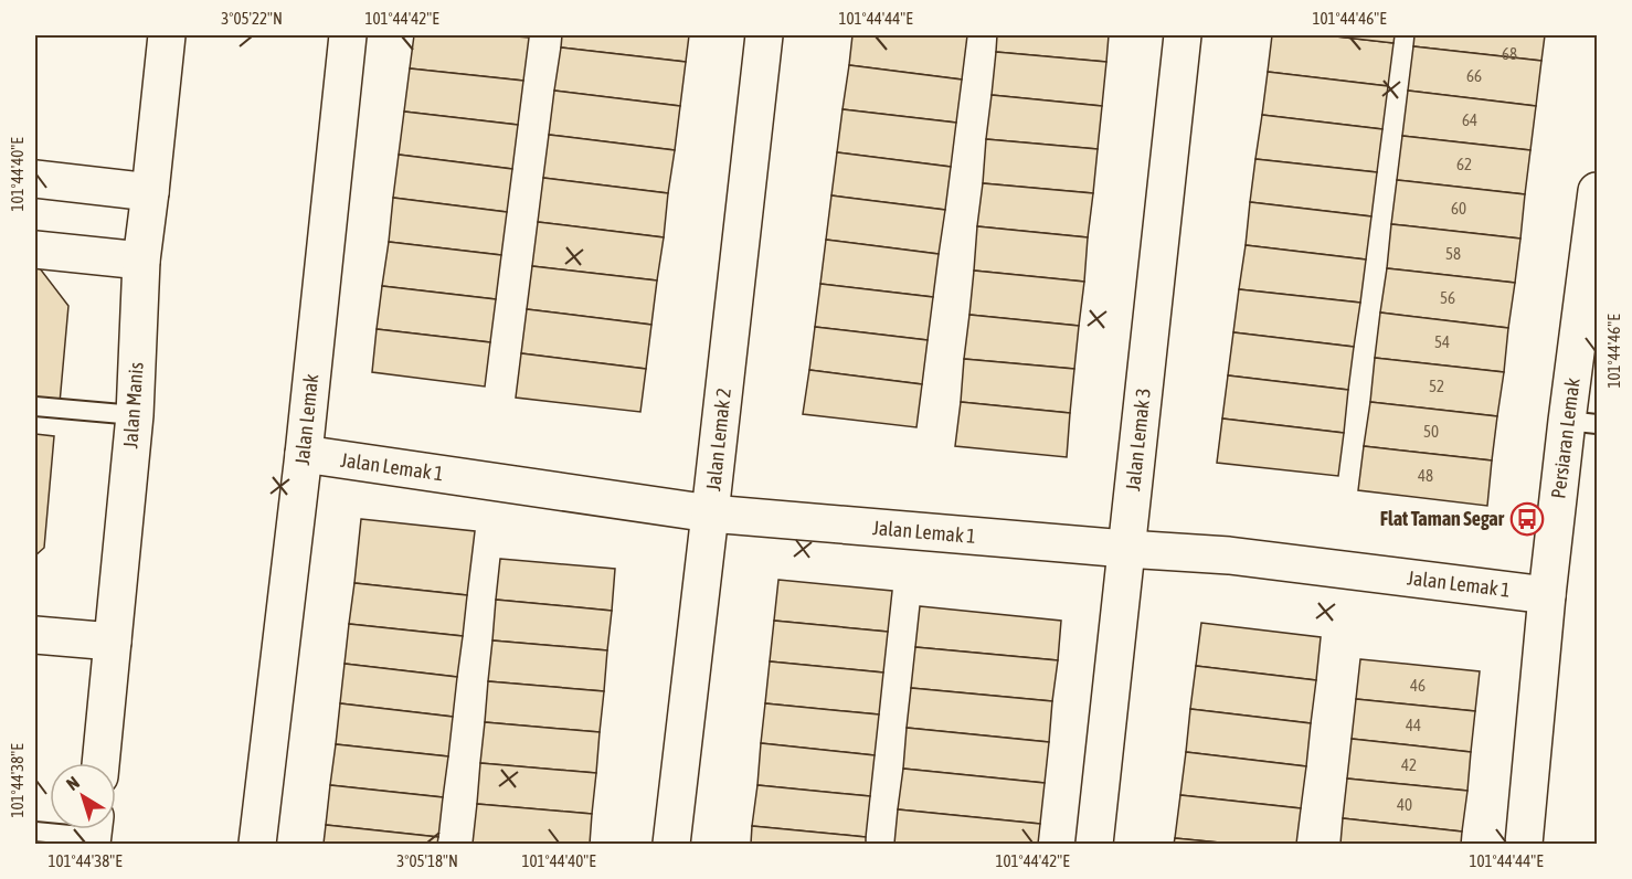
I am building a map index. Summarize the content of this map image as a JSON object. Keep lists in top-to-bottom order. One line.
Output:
{"streets":{"street":["Jalan Manis","Jalan Lemak","Persiaran Lemak","Jalan Lemak 2","Jalan Lemak 3","Jalan Lemak 1"]},"crossings":[["Jalan Lemak","Jalan Lemak 1"],["Persiaran Lemak","Jalan Lemak 1"],["Jalan Lemak 2","Jalan Lemak 1"],["Jalan Lemak 3","Jalan Lemak 1"]],"places":{"bus stop":["Flat Taman Segar"]},"house_numbers":["68","66","64","62","60","58","56","54","52","50","48","46","44","42","40"],"north":"top left","coordinates":["3°05'22\"N","101°44'42\"E","101°44'44\"E","101°44'46\"E","101°44'40\"E","101°44'38\"E","3°05'18\"N"]}
